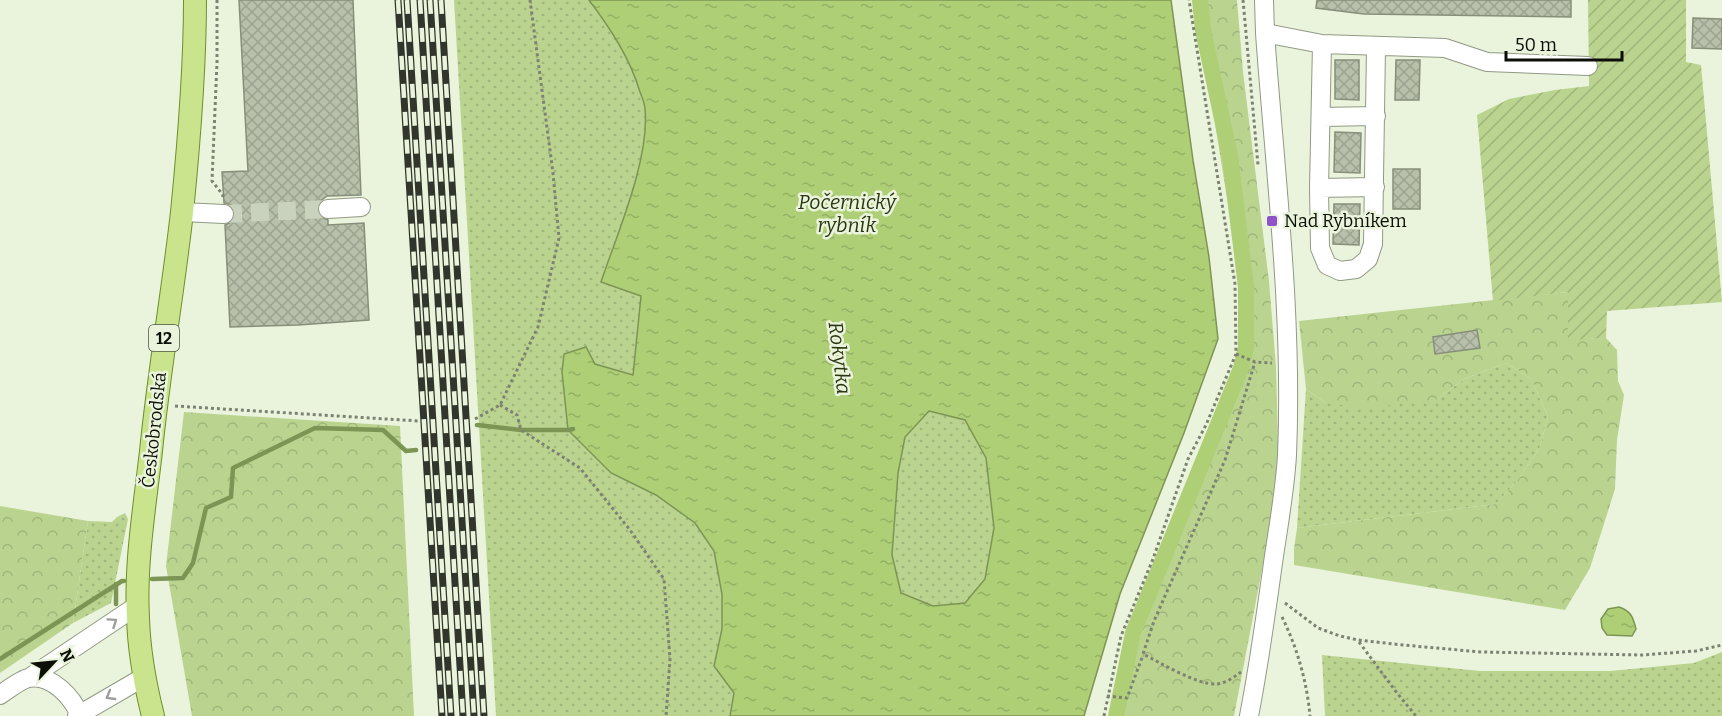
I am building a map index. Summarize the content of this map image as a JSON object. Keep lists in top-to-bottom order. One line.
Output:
{"streets":{"main road":["12","Českobrodská"]},"water":["Počernický rybník","Rokytka"],"places":{"transit":["Nad Rybníkem"]},"scale_bar":"50 m","north":"top right"}
